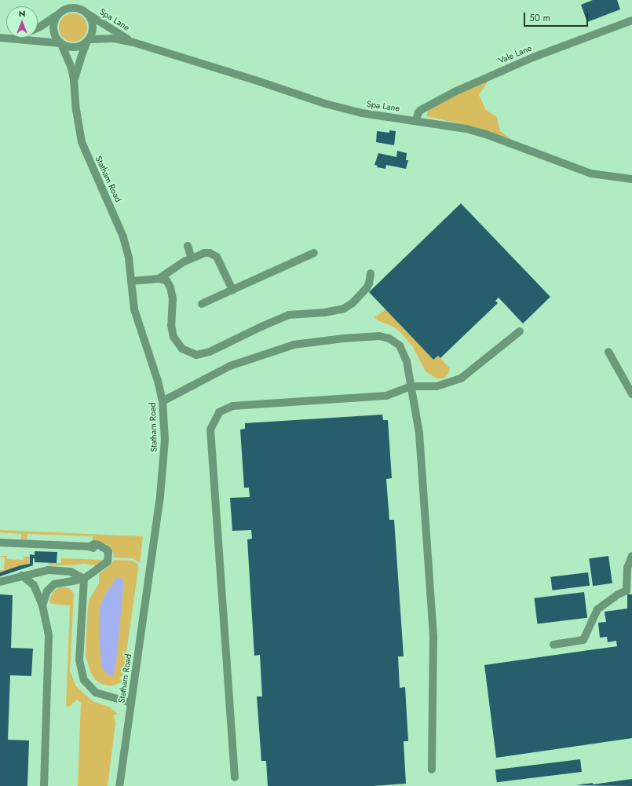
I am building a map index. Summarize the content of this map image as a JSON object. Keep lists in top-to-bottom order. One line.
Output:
{"streets":{"street":["Spa Lane","Vale Lane","Statham Road"]},"crossings":[["Spa Lane","Vale Lane"],["Spa Lane","Statham Road"]],"scale_bar":"50 m","north":"top"}
